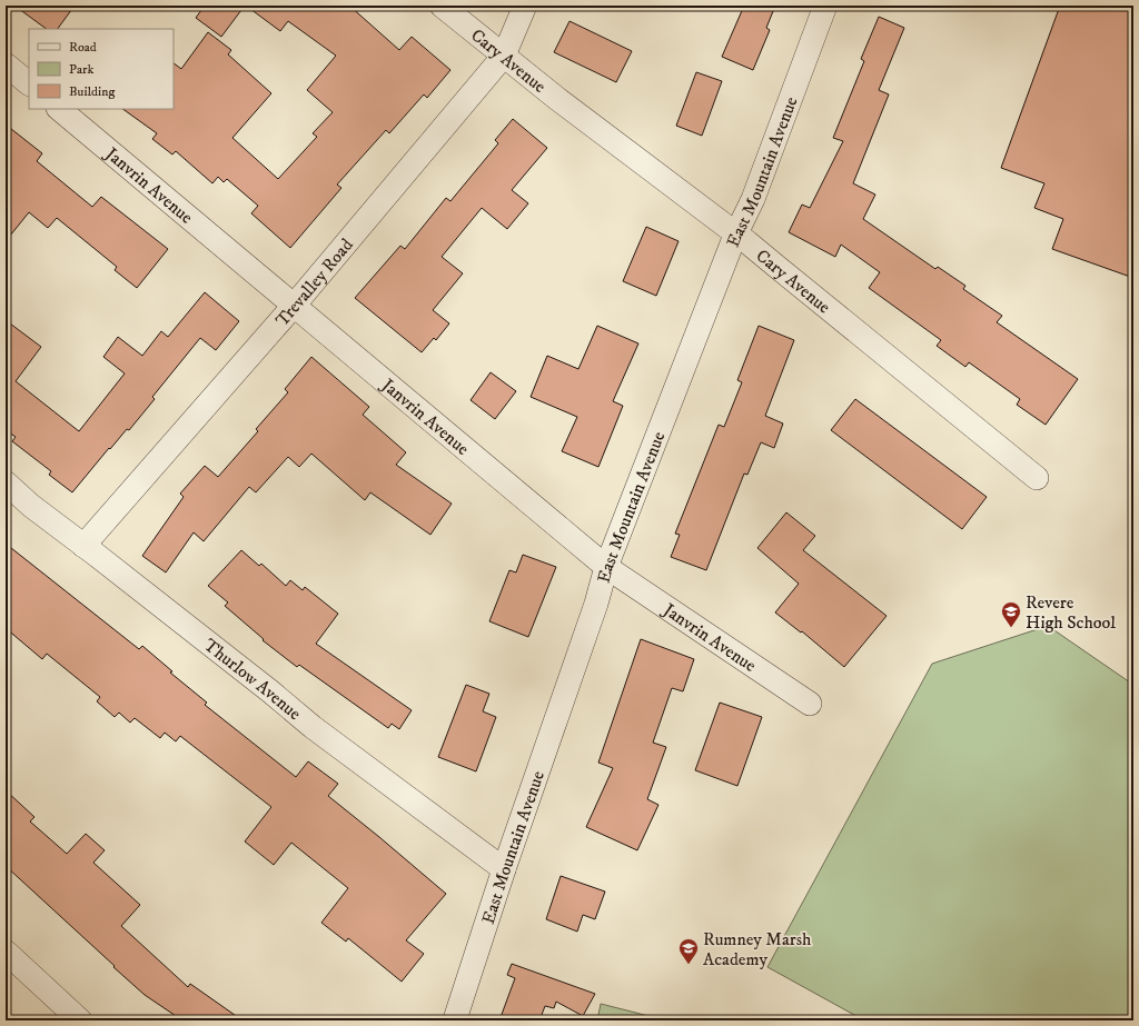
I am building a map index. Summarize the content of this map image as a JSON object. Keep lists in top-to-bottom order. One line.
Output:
{"streets":{"street":["Cary Avenue","East Mountain Avenue","Janvrin Avenue","Trevalley Road","Thurlow Avenue"]},"crossings":[["Cary Avenue","East Mountain Avenue"],["Cary Avenue","Trevalley Road"],["East Mountain Avenue","Janvrin Avenue"],["East Mountain Avenue","Thurlow Avenue"],["Janvrin Avenue","Trevalley Road"],["Trevalley Road","Thurlow Avenue"]],"places":{"school or university":["Revere High School","Rumney Marsh Academy"]},"legend":["Road","Park","Building"]}
